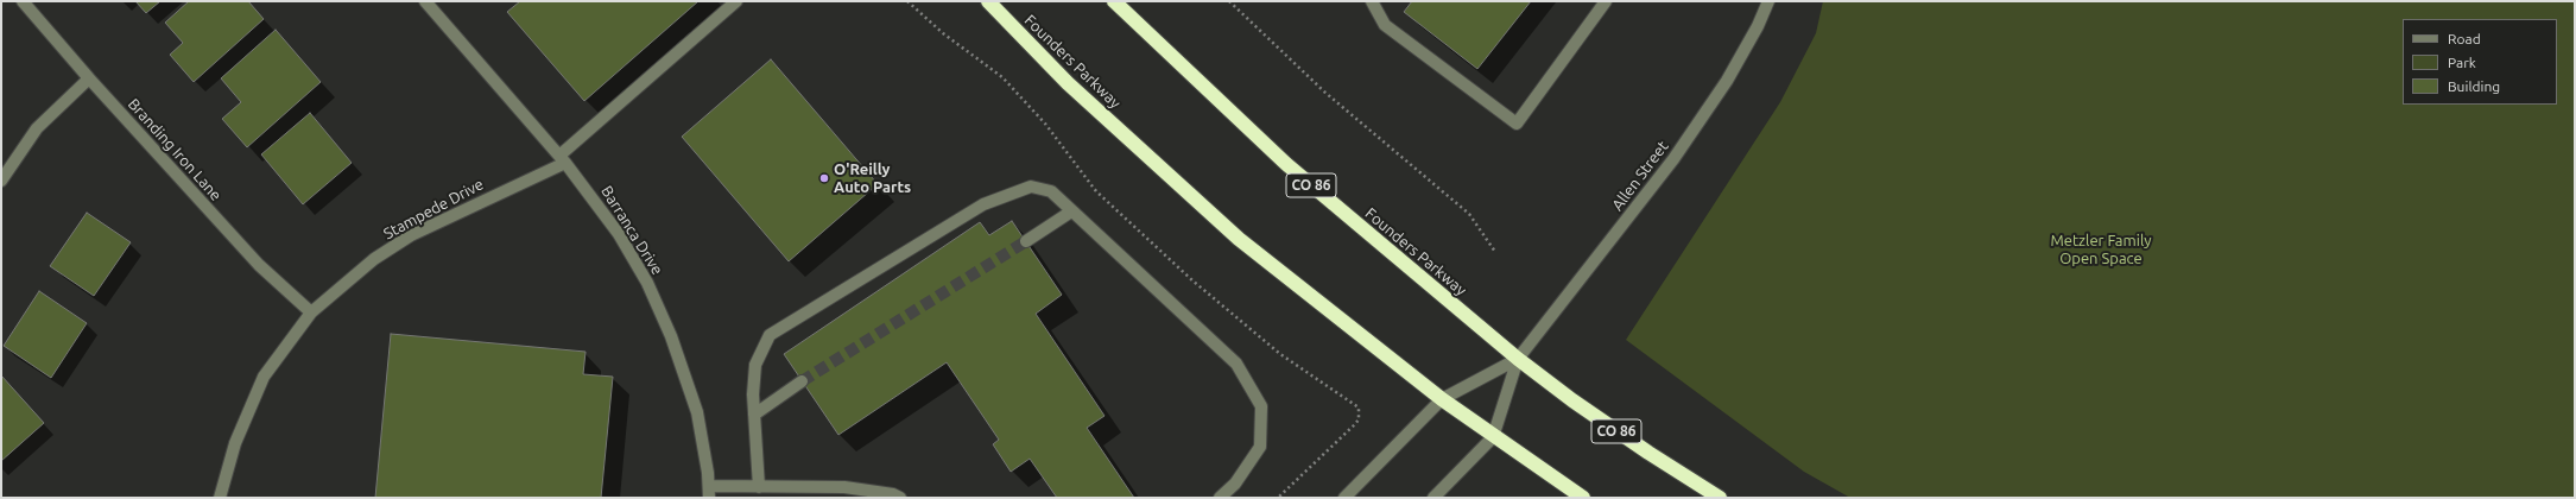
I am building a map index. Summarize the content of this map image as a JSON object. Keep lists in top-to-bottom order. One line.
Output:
{"streets":{"highway":["Founders Parkway","CO 86"],"street":["Branding Iron Lane","Allen Street","Stampede Drive","Barranca Drive"]},"crossings":[["Founders Parkway","Allen Street"],["Branding Iron Lane","Stampede Drive"],["Stampede Drive","Barranca Drive"]],"parks":["Metzler Family Open Space"],"places":["O'Reilly Auto Parts"],"legend":["Road","Park","Building"]}
